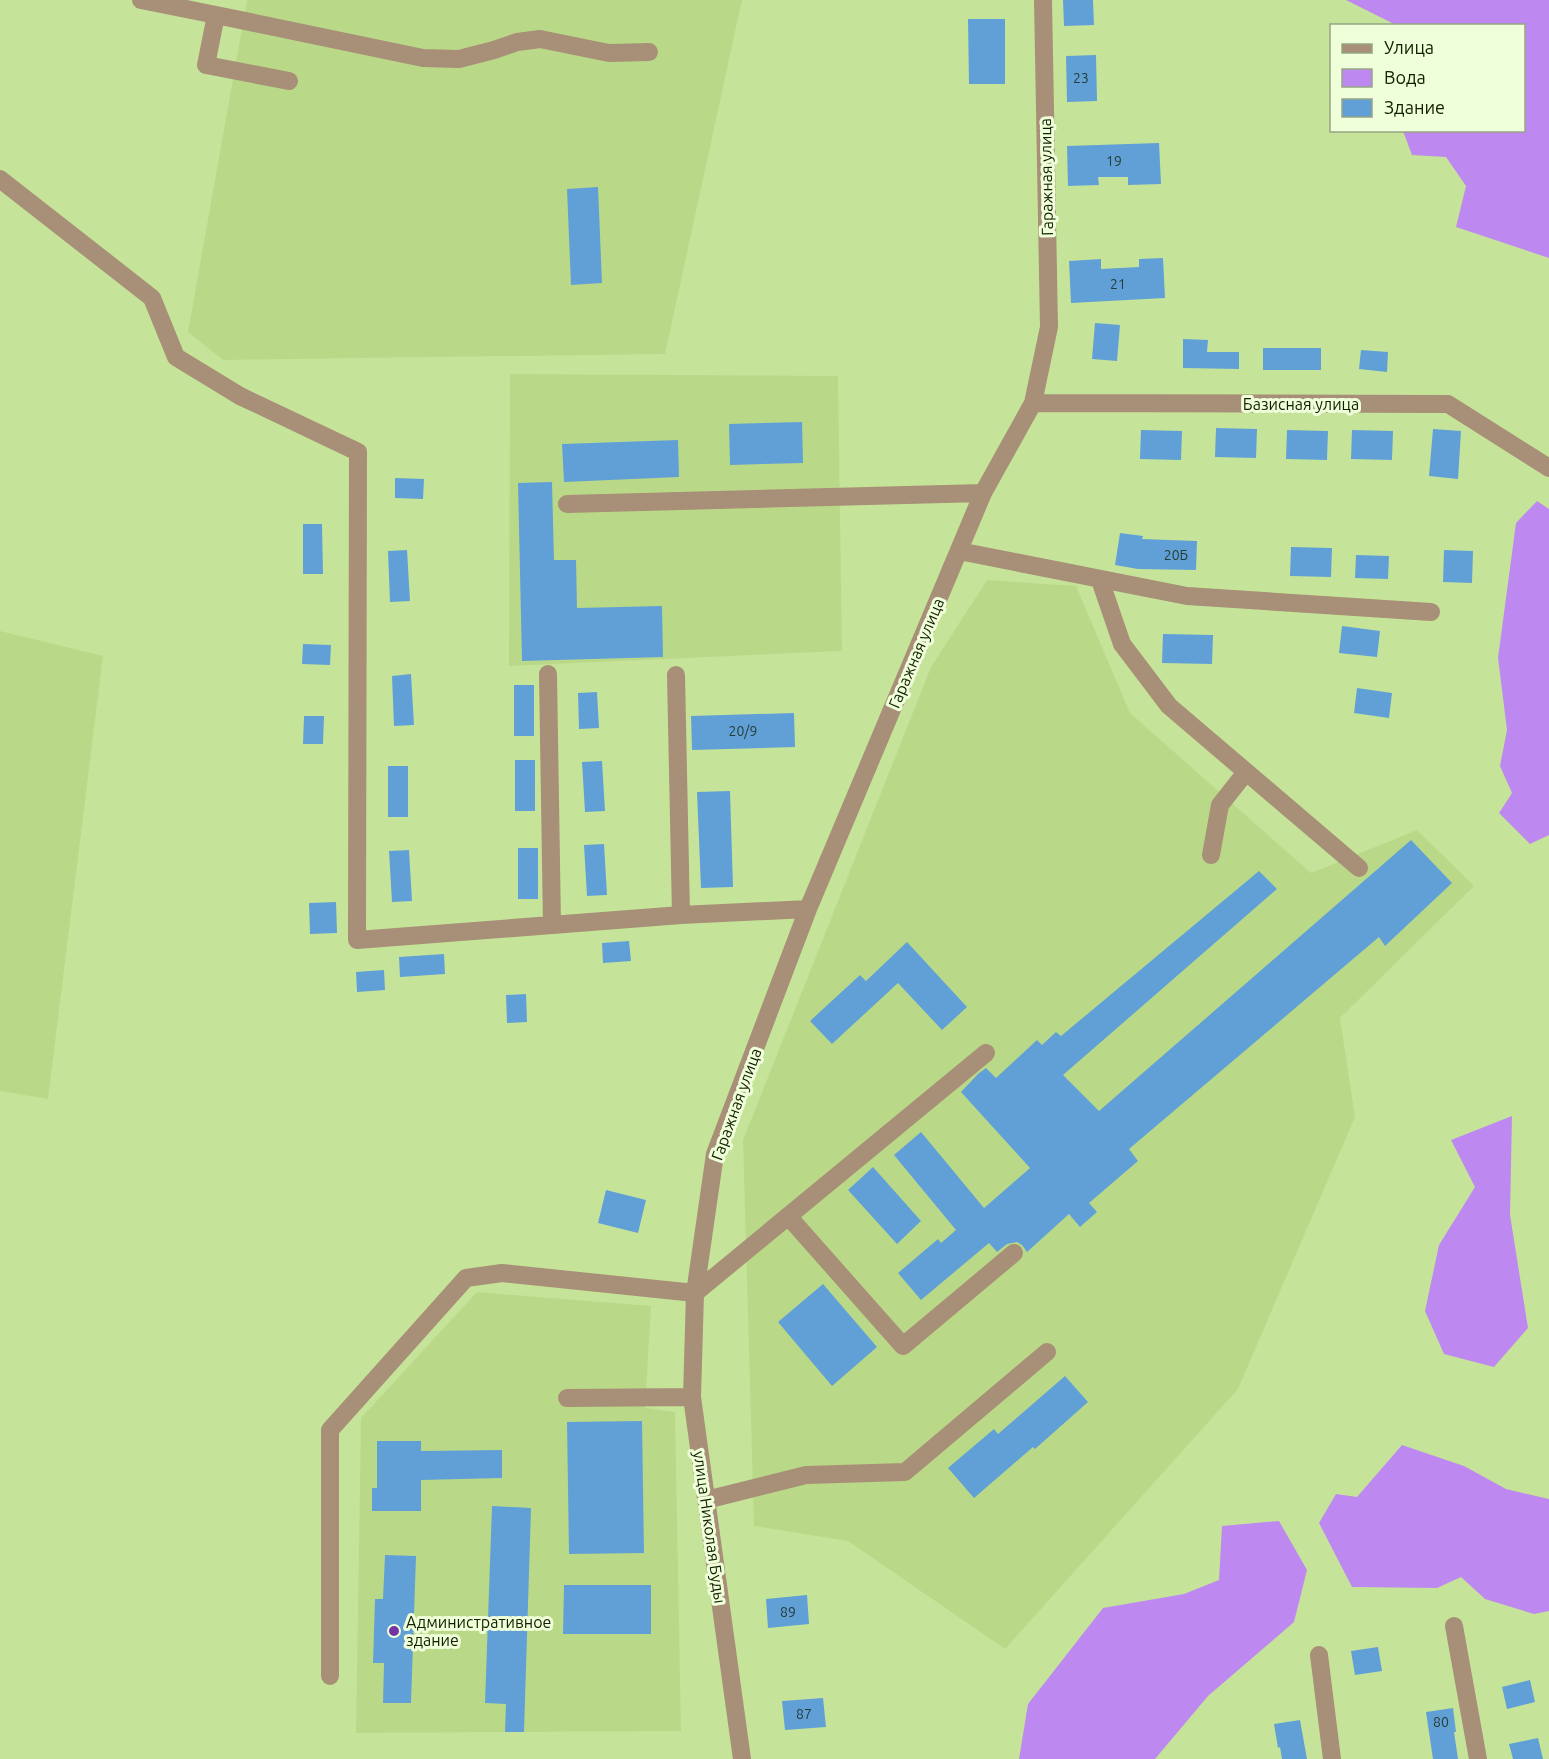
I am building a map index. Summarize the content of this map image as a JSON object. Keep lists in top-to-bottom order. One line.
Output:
{"streets":{"street":["Гаражная улица","Базисная улица","улица Николая Буды"]},"crossings":[["Гаражная улица","Базисная улица"],["Гаражная улица","улица Николая Буды"]],"places":["Административное здание"],"house_numbers":["23","19","21","20Б","20/9","89","87","80"],"legend":["Улица","Вода","Здание"]}
